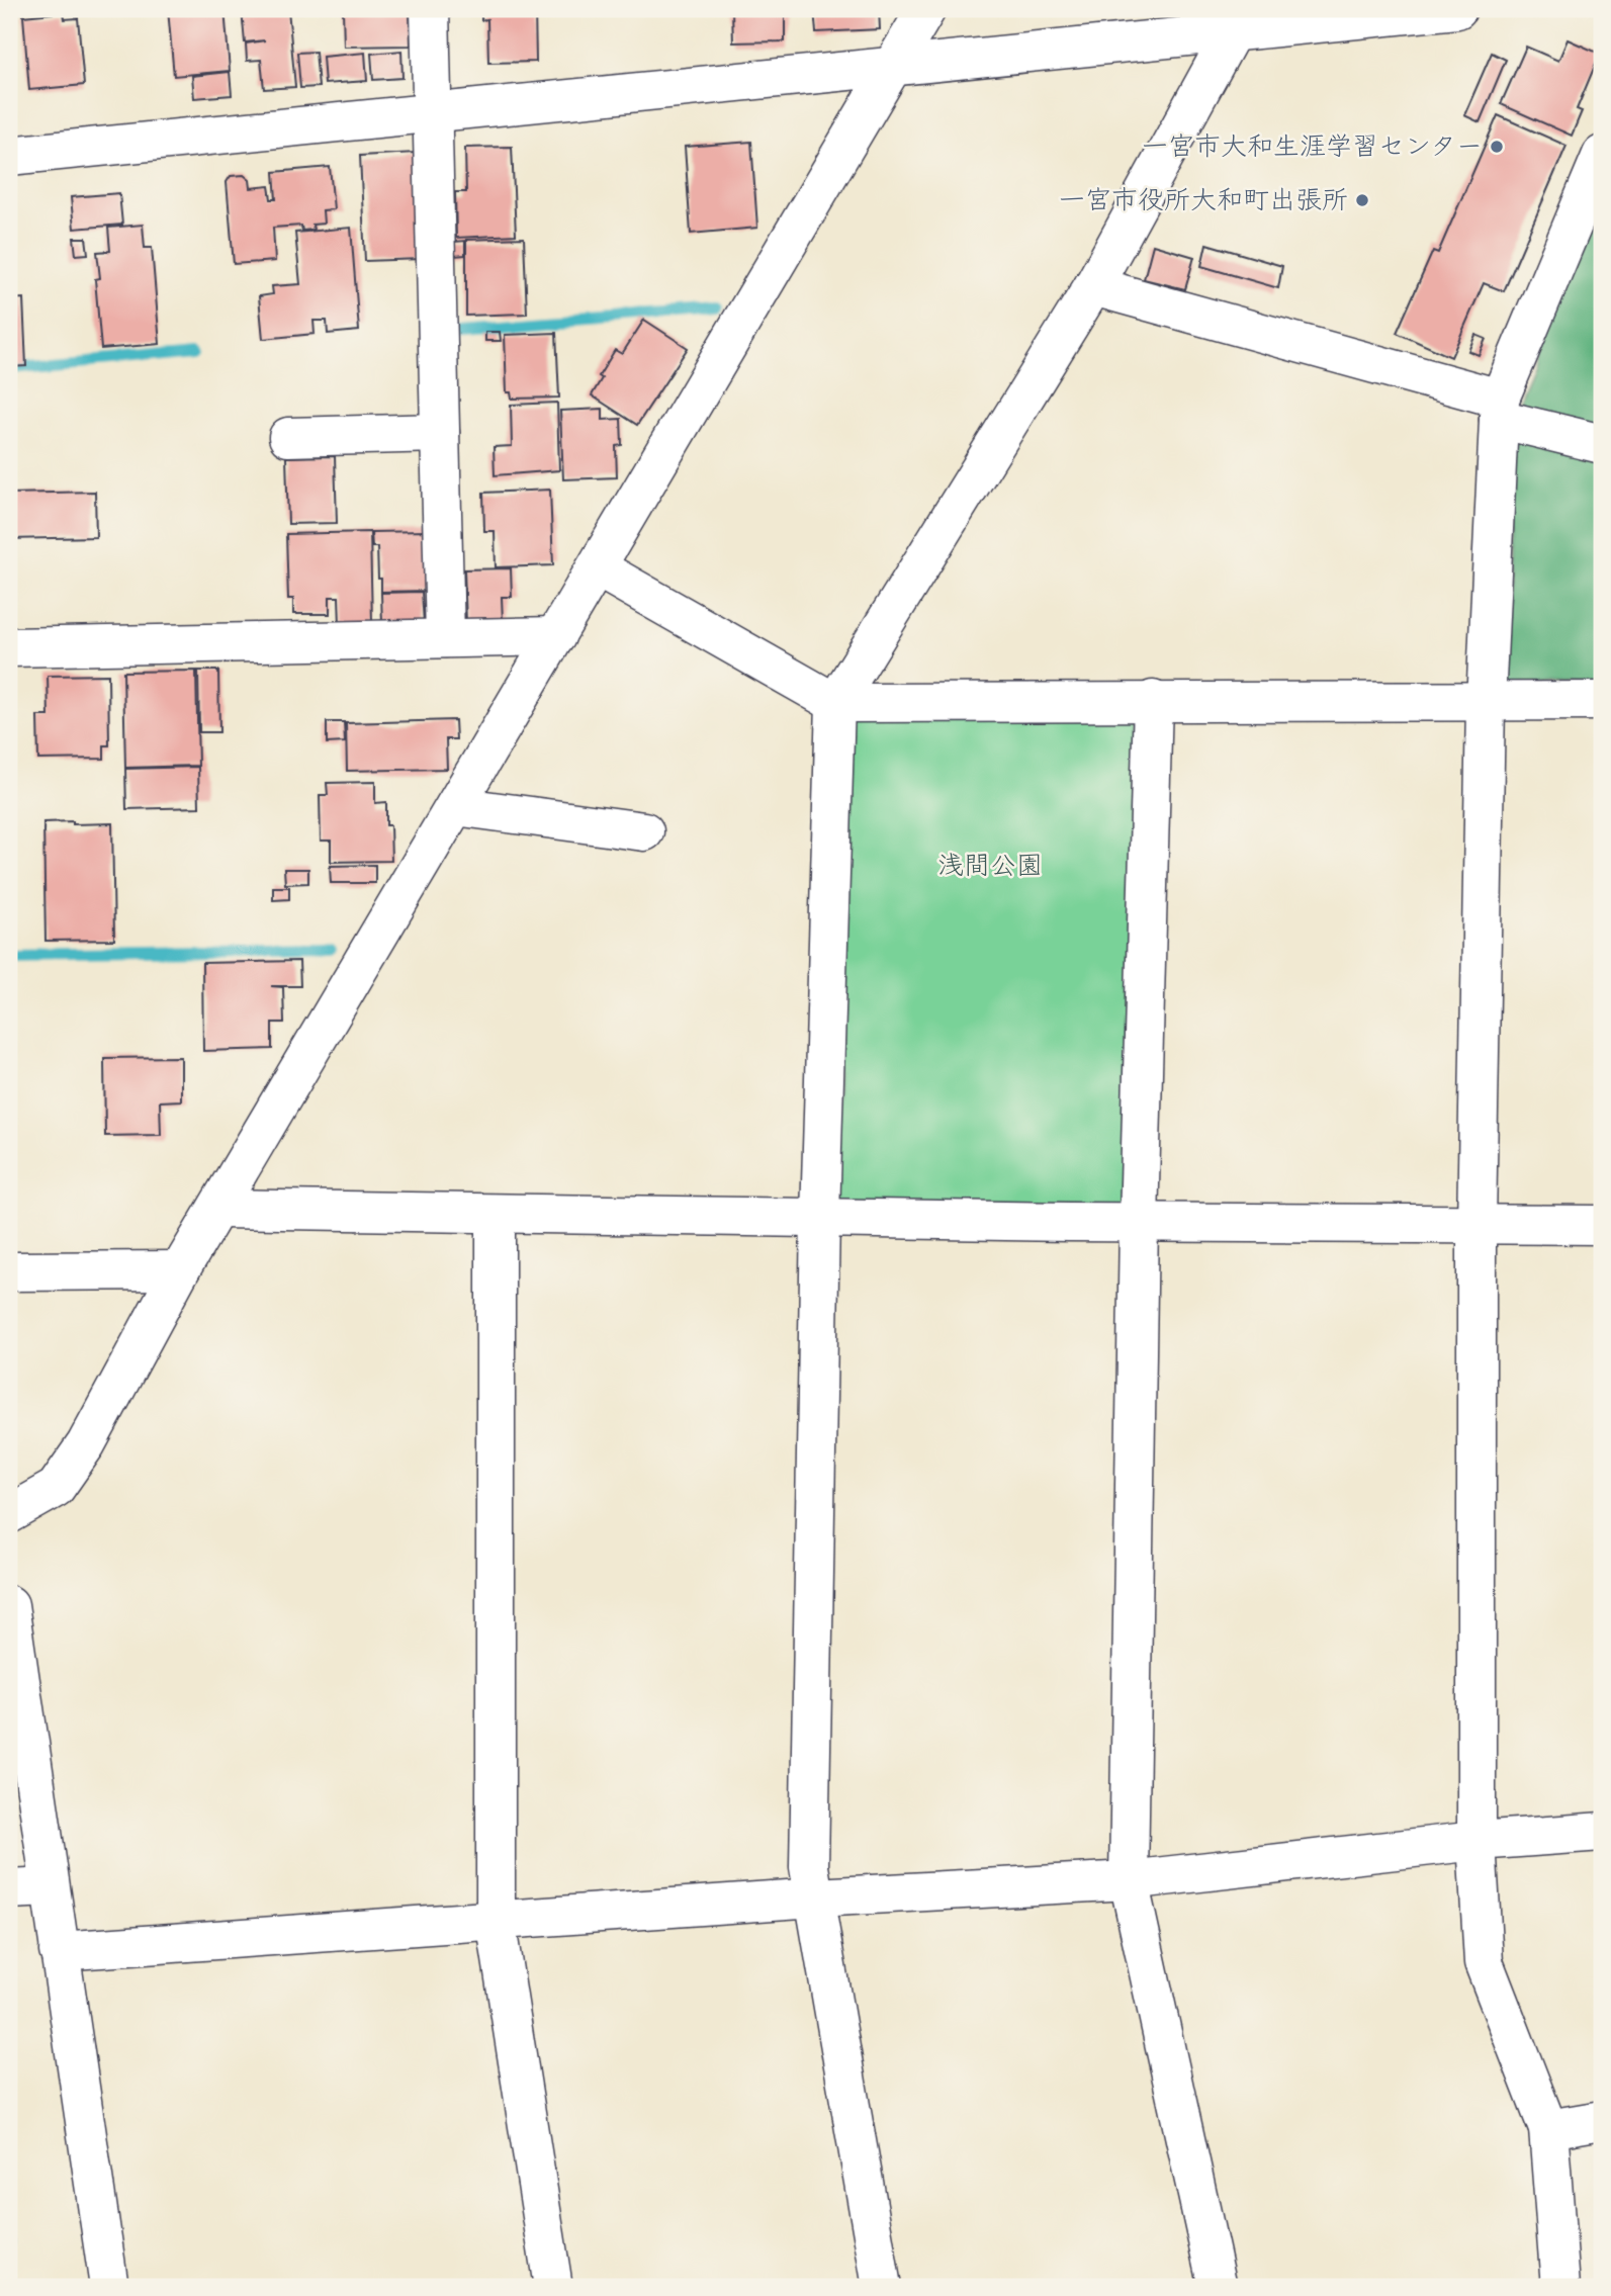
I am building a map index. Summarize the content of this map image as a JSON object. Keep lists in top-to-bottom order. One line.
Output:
{"parks":["浅間公園"],"places":["一宮市大和生涯学習センター","一宮市役所大和町出張所"]}
